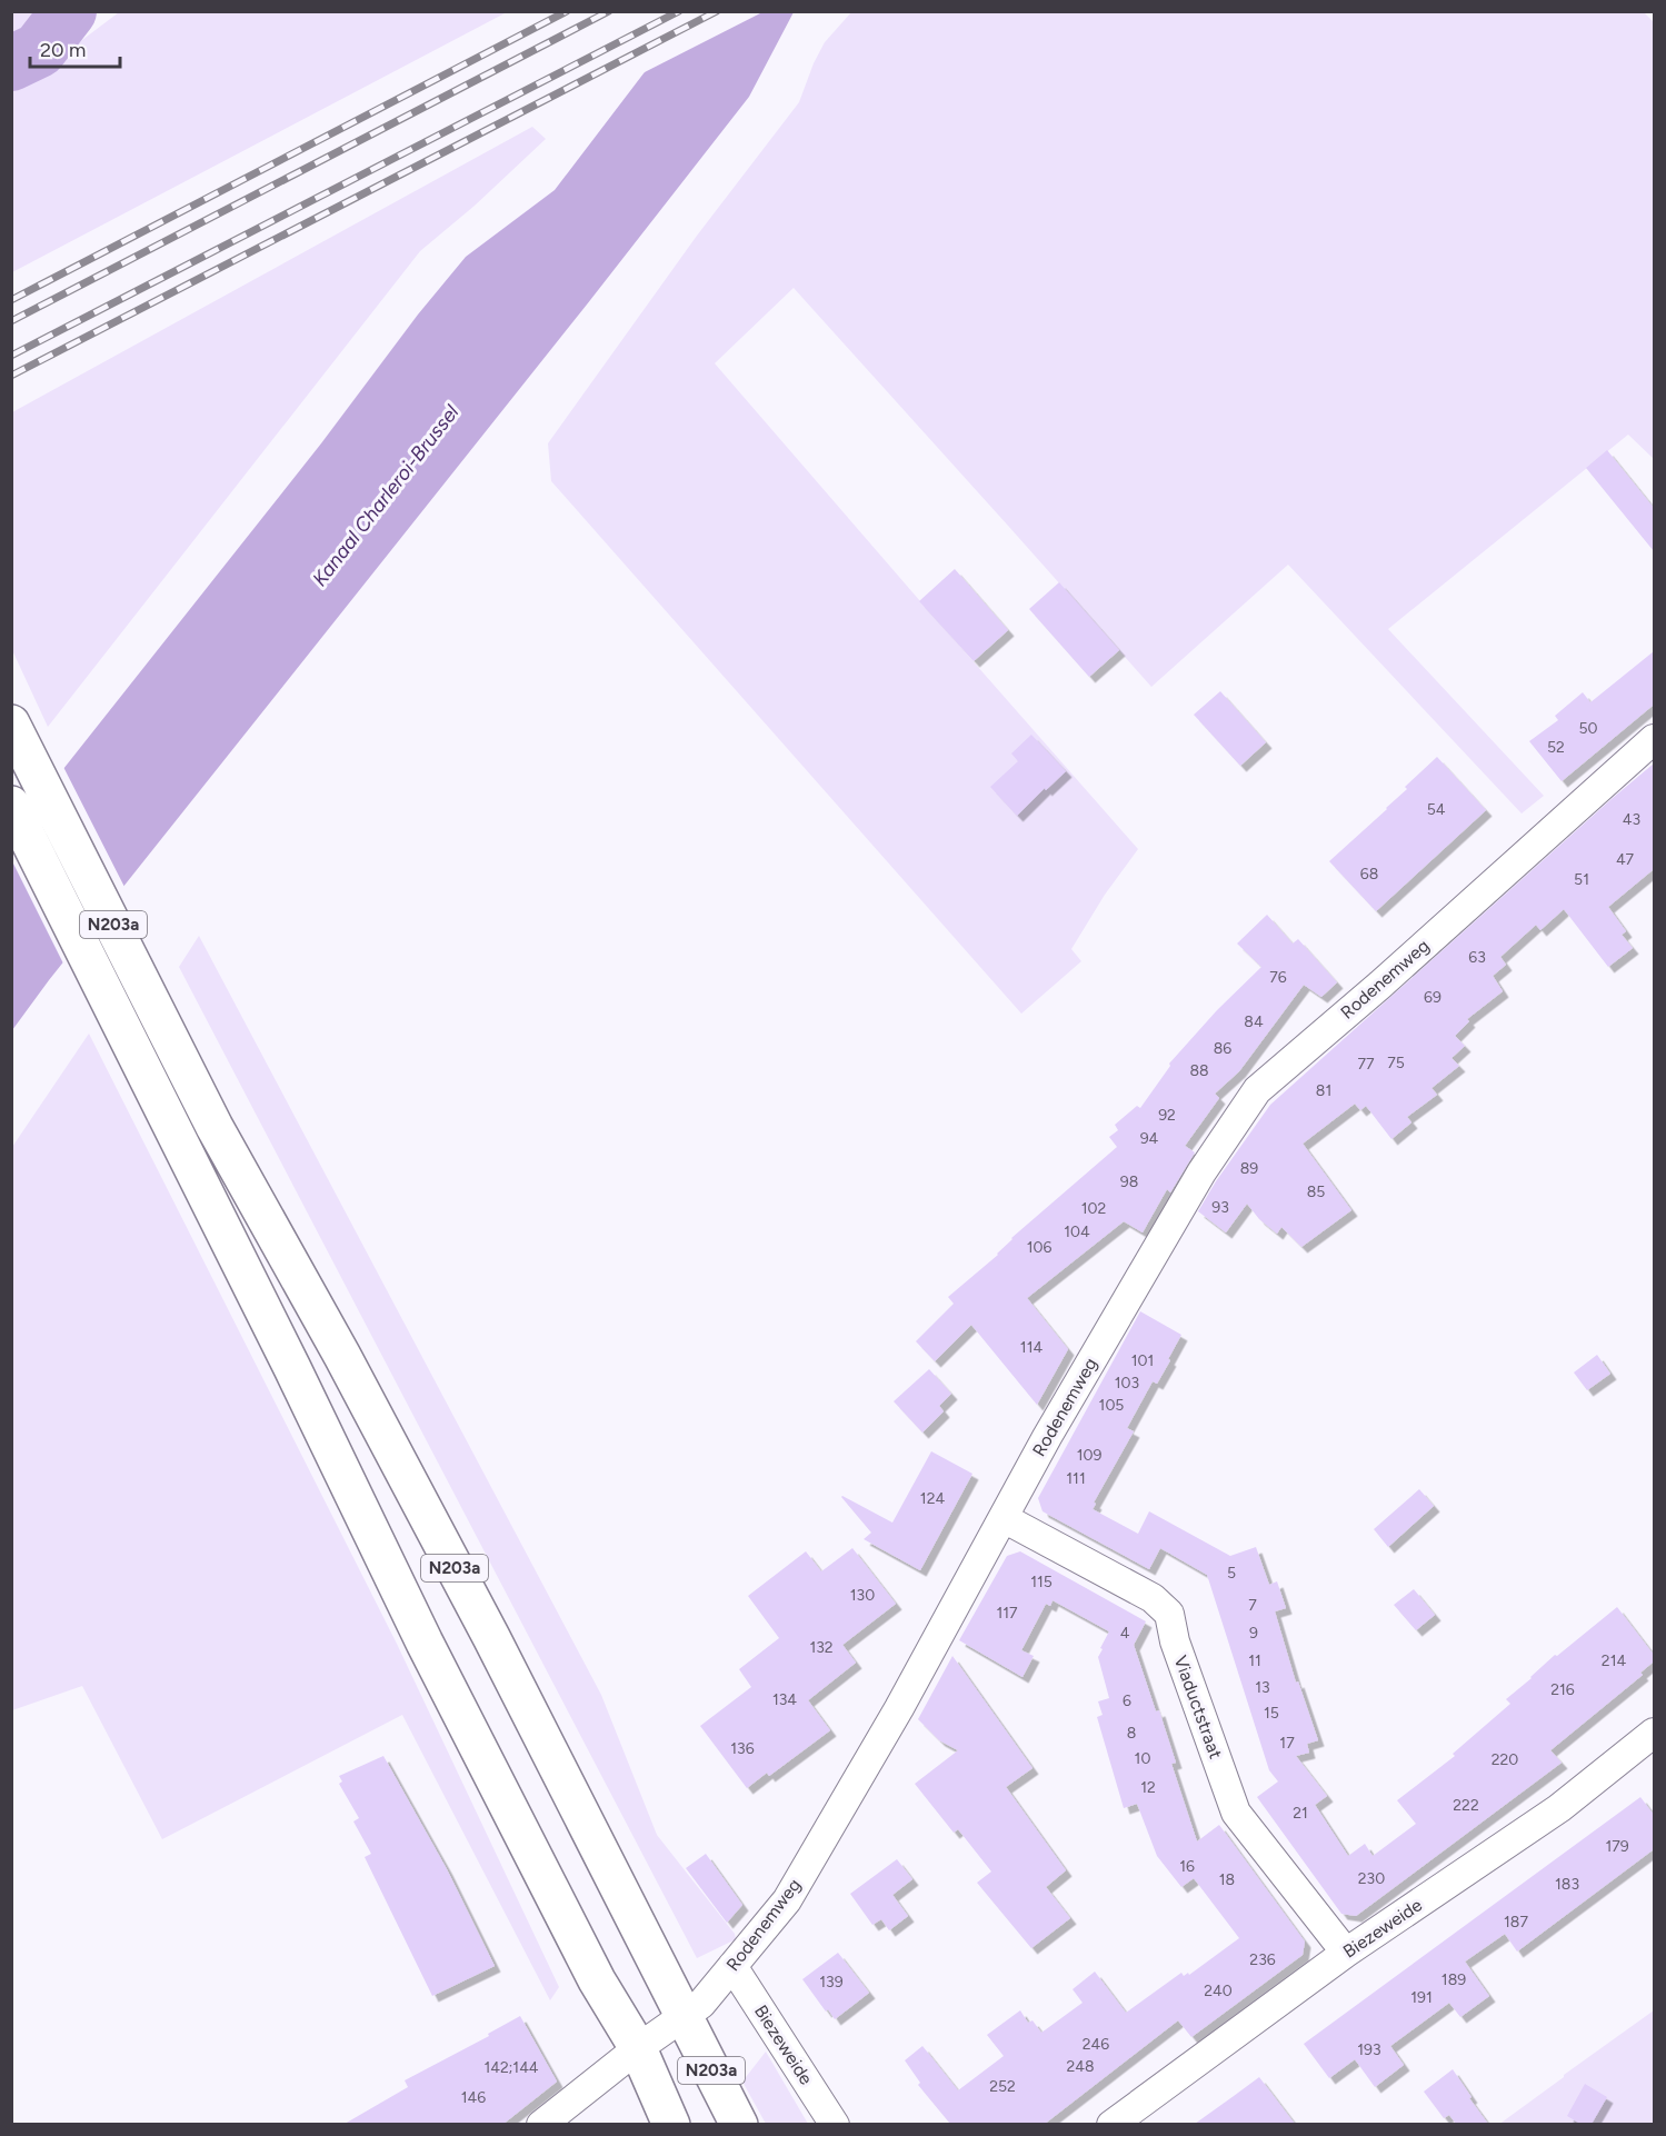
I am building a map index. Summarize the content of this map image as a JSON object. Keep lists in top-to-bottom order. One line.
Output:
{"streets":{"highway":["N203a"],"street":["Rodenemweg","Viaductstraat","Biezeweide"]},"crossings":[["N203a","Rodenemweg"],["Rodenemweg","Viaductstraat"],["Rodenemweg","Biezeweide"],["Viaductstraat","Biezeweide"]],"water":["Kanaal Charleroi-Brussel"],"house_numbers":["50","52","54","43","47","68","51","63","76","69","84","86","75","77","88","81","92","94","89","98","85","93","102","104","106","114","101","103","105","109","111","124","5","115","130","7","117","4","9","132","11","214","13","216","134","6","15","8","17","136","10","220","12","222","21","179","16","230","18","183","187","236","189","139","240","191","246","193","248","142;144","252","146"],"scale_bar":"20 m"}
